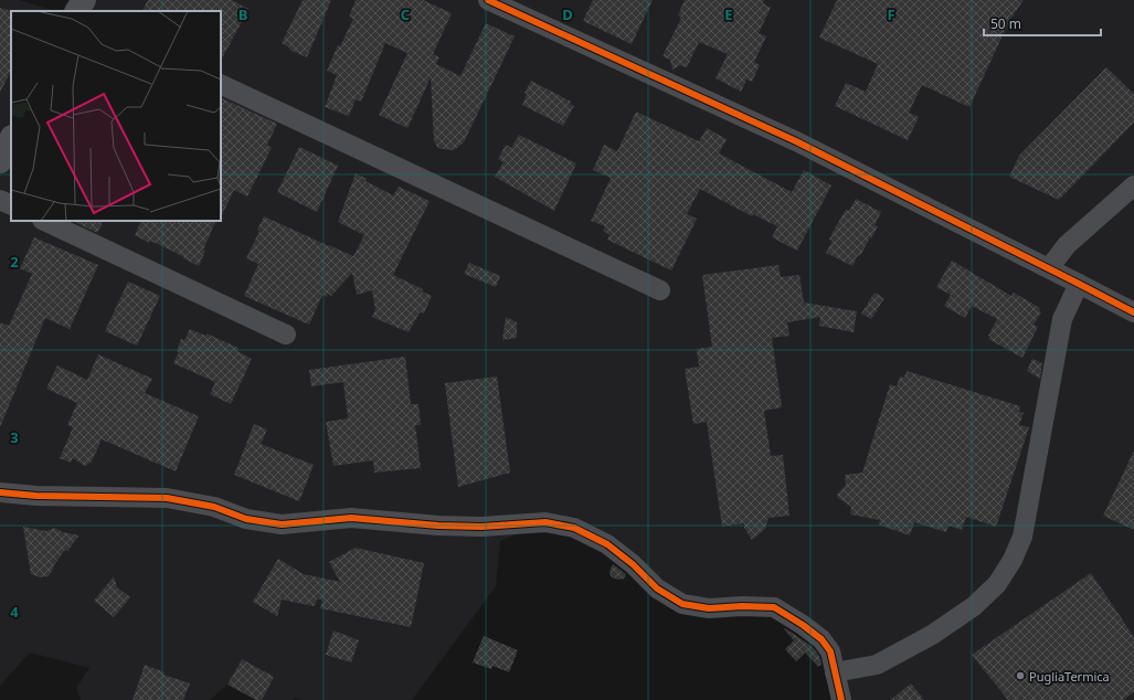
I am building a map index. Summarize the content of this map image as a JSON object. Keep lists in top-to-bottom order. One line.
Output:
{"places":["PugliaTermica"],"scale_bar":"50 m","grid":{"columns":["B","C","D","E","F"],"rows":["2","3","4"]}}
